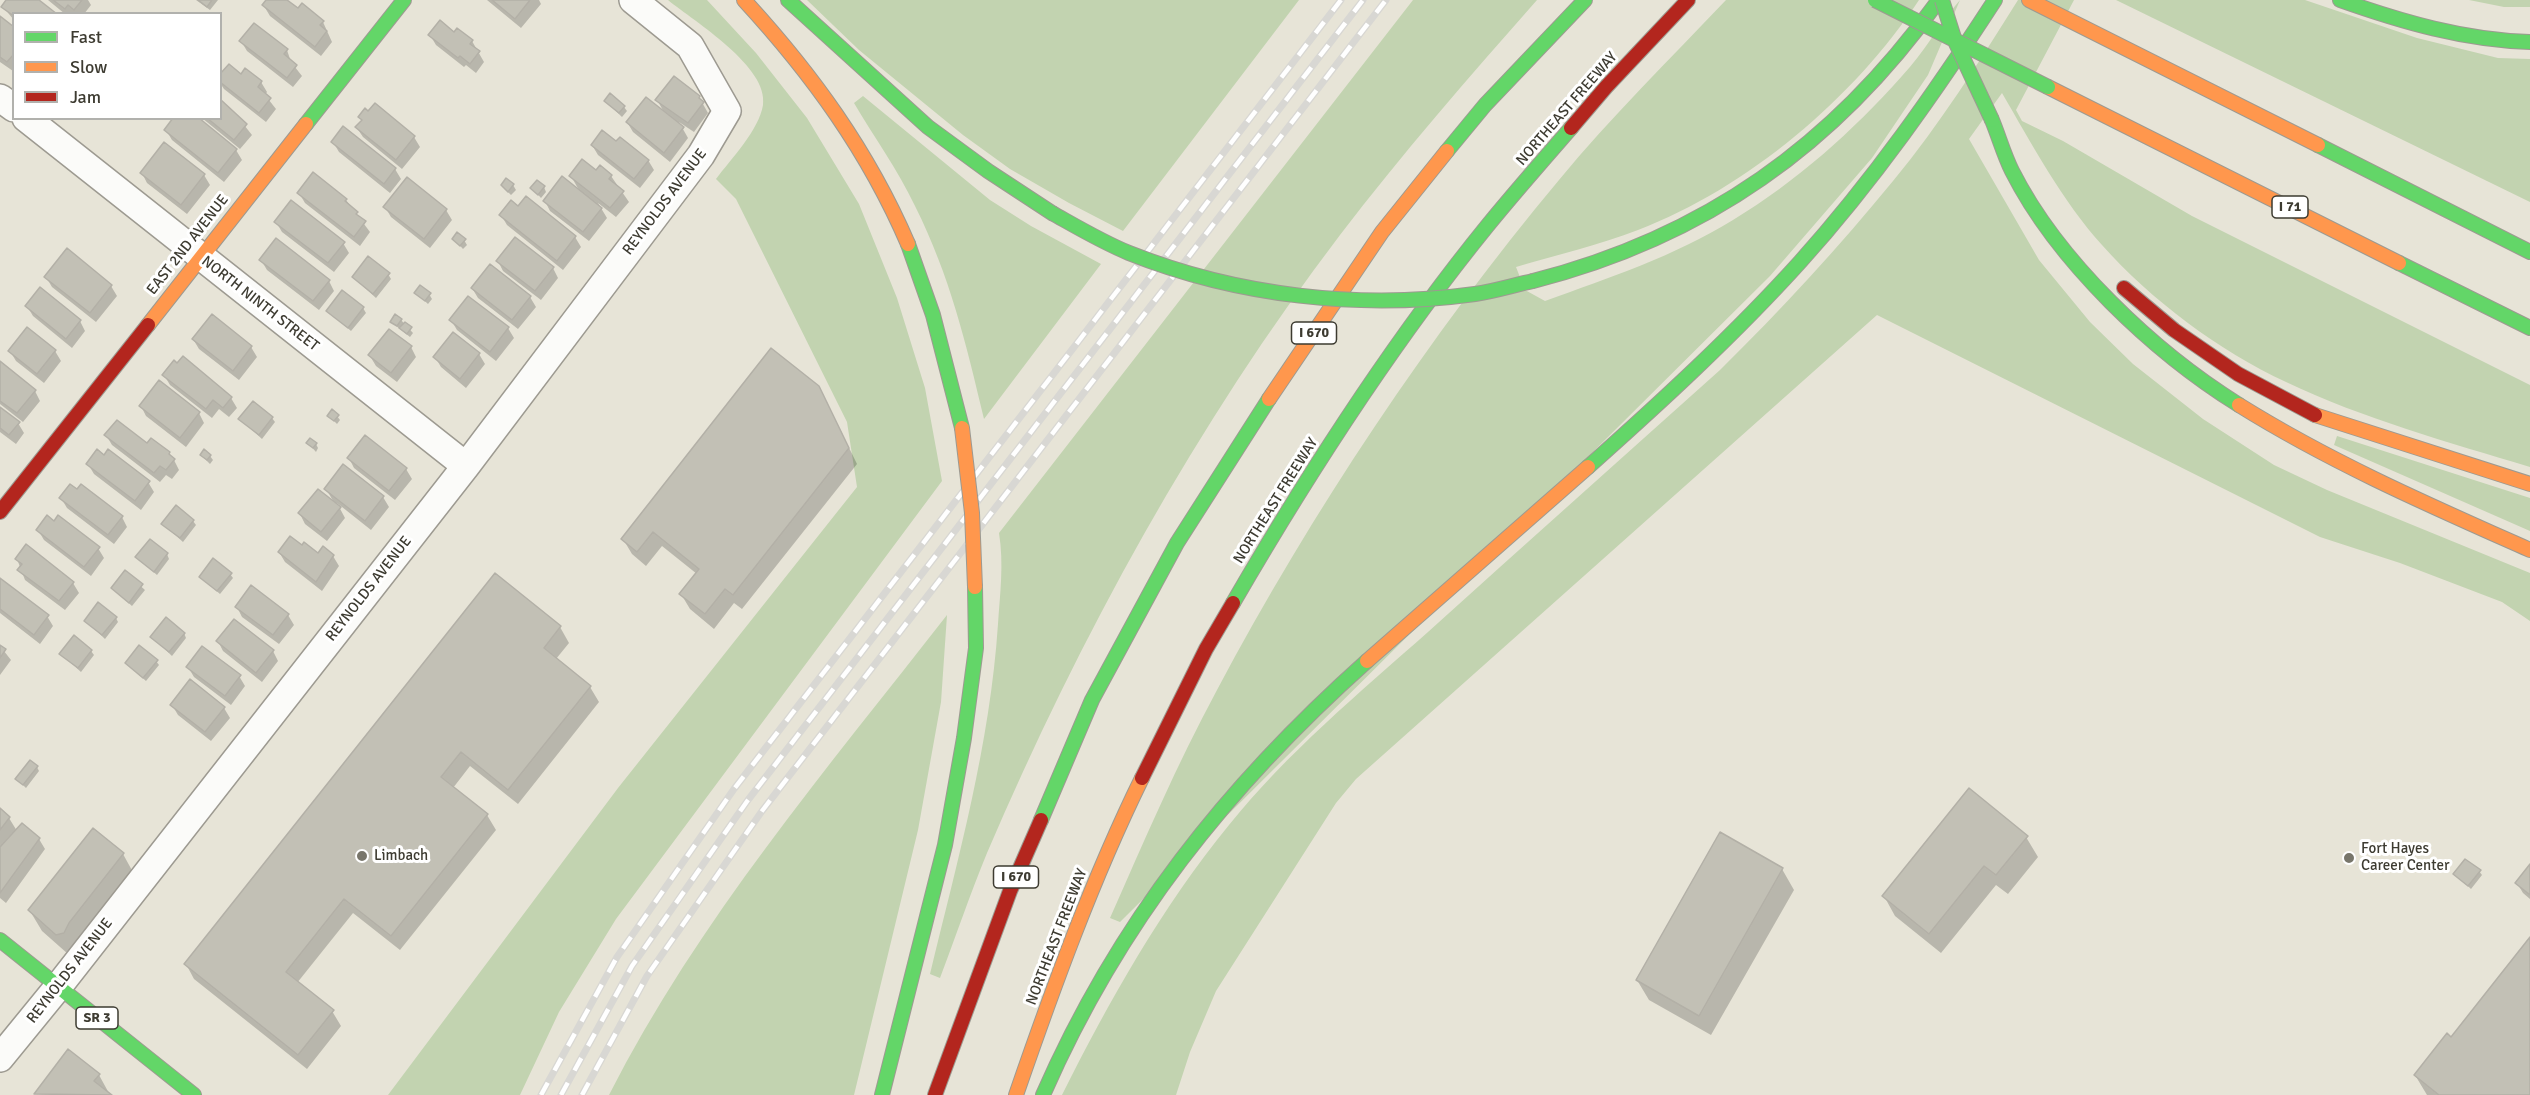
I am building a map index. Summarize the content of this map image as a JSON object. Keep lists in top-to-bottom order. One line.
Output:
{"streets":{"main road":["NORTHEAST FREEWAY","I 71","EAST 2ND AVENUE","I 670","SR 3"],"street":["REYNOLDS AVENUE","NORTH NINTH STREET"]},"crossings":[["REYNOLDS AVENUE","NORTH NINTH STREET"],["REYNOLDS AVENUE","SR 3"],["EAST 2ND AVENUE","NORTH NINTH STREET"]],"places":["Limbach","Fort Hayes Career Center"],"legend":["Fast","Slow","Jam"]}
